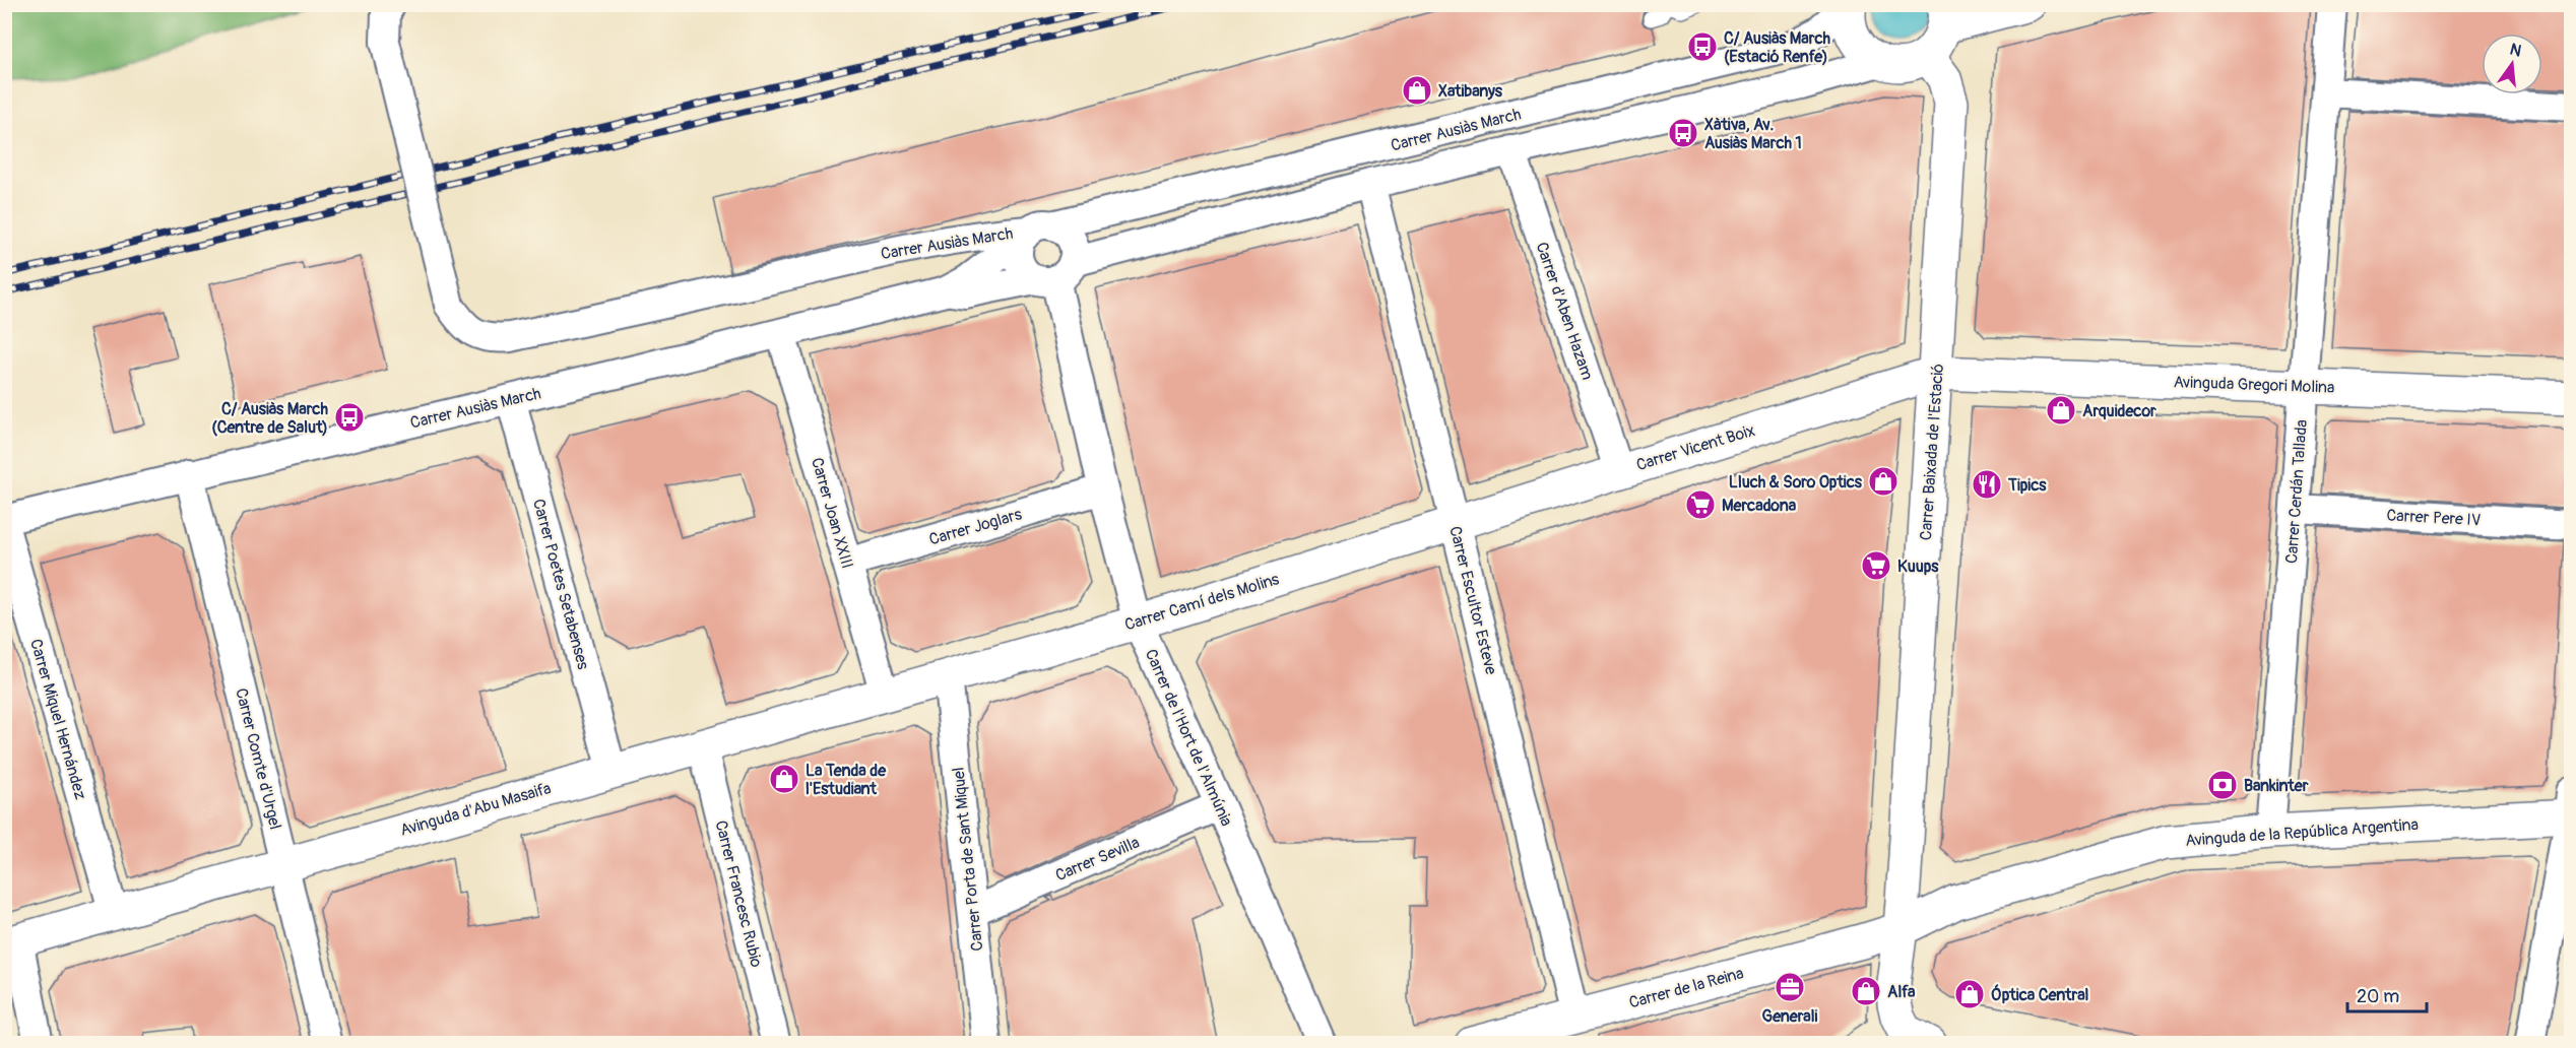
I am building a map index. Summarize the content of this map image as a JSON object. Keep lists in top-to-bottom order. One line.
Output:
{"streets":{"street":["Carrer Ausiàs March","Carrer d'Aben Hazam","Avinguda Gregori Molina","Carrer Vicent Boix","Carrer Baixada de l'Estació","Carrer Cerdán Tallada","Carrer Joan XXIII","Carrer Pere IV","Carrer Joglars","Carrer Poetes Setabenses","Carrer Escultor Esteve","Carrer Camí dels Molins","Carrer Miquel Hernández","Carrer de l'Hort de l'Almúnia","Carrer Comte d'Urgel","Avinguda d'Abu Masaifa","Avinguda de la República Argentina","Carrer Sevilla","Carrer Porta de Sant Miquel","Carrer Francesc Rubio","Carrer de la Reina"]},"crossings":[["Carrer Ausiàs March","Carrer d'Aben Hazam"],["Carrer Ausiàs March","Carrer Joan XXIII"],["Carrer Ausiàs March","Carrer Poetes Setabenses"],["Carrer Ausiàs March","Carrer Escultor Esteve"],["Carrer Ausiàs March","Carrer de l'Hort de l'Almúnia"],["Carrer Ausiàs March","Carrer Comte d'Urgel"],["Carrer d'Aben Hazam","Carrer Vicent Boix"],["Avinguda Gregori Molina","Carrer Vicent Boix"],["Avinguda Gregori Molina","Carrer Baixada de l'Estació"],["Avinguda Gregori Molina","Carrer Cerdán Tallada"],["Carrer Vicent Boix","Carrer Baixada de l'Estació"],["Carrer Vicent Boix","Carrer Escultor Esteve"],["Carrer Vicent Boix","Carrer Camí dels Molins"],["Carrer Baixada de l'Estació","Avinguda de la República Argentina"],["Carrer Baixada de l'Estació","Carrer de la Reina"],["Carrer Cerdán Tallada","Carrer Pere IV"],["Carrer Cerdán Tallada","Avinguda de la República Argentina"],["Carrer Joan XXIII","Carrer Joglars"],["Carrer Joan XXIII","Avinguda d'Abu Masaifa"],["Carrer Joglars","Carrer de l'Hort de l'Almúnia"],["Carrer Poetes Setabenses","Avinguda d'Abu Masaifa"],["Carrer Escultor Esteve","Carrer Camí dels Molins"],["Carrer Escultor Esteve","Carrer de la Reina"],["Carrer Camí dels Molins","Carrer de l'Hort de l'Almúnia"],["Carrer Camí dels Molins","Avinguda d'Abu Masaifa"],["Carrer Camí dels Molins","Carrer Porta de Sant Miquel"],["Carrer Miquel Hernández","Avinguda d'Abu Masaifa"],["Carrer de l'Hort de l'Almúnia","Carrer Sevilla"],["Carrer Comte d'Urgel","Avinguda d'Abu Masaifa"],["Avinguda d'Abu Masaifa","Carrer Porta de Sant Miquel"],["Avinguda d'Abu Masaifa","Carrer Francesc Rubio"],["Avinguda de la República Argentina","Carrer de la Reina"],["Carrer Sevilla","Carrer Porta de Sant Miquel"]],"places":{"bus stop":["C/ Ausiàs March (Estació Renfe)","Xàtiva, Av. Ausiàs March 1","C/ Ausiàs March (Centre de Salut)"],"shop":["Xatibanys","Arquidecor","Lluch & Soro Optics","La Tenda de l'Estudiant","Alfa","Óptica Central"],"restaurant":["Tipics"],"supermarket":["Mercadona","Kuups"],"bank":["Bankinter"],"office":["Generali"]},"scale_bar":"20 m","north":"top"}
